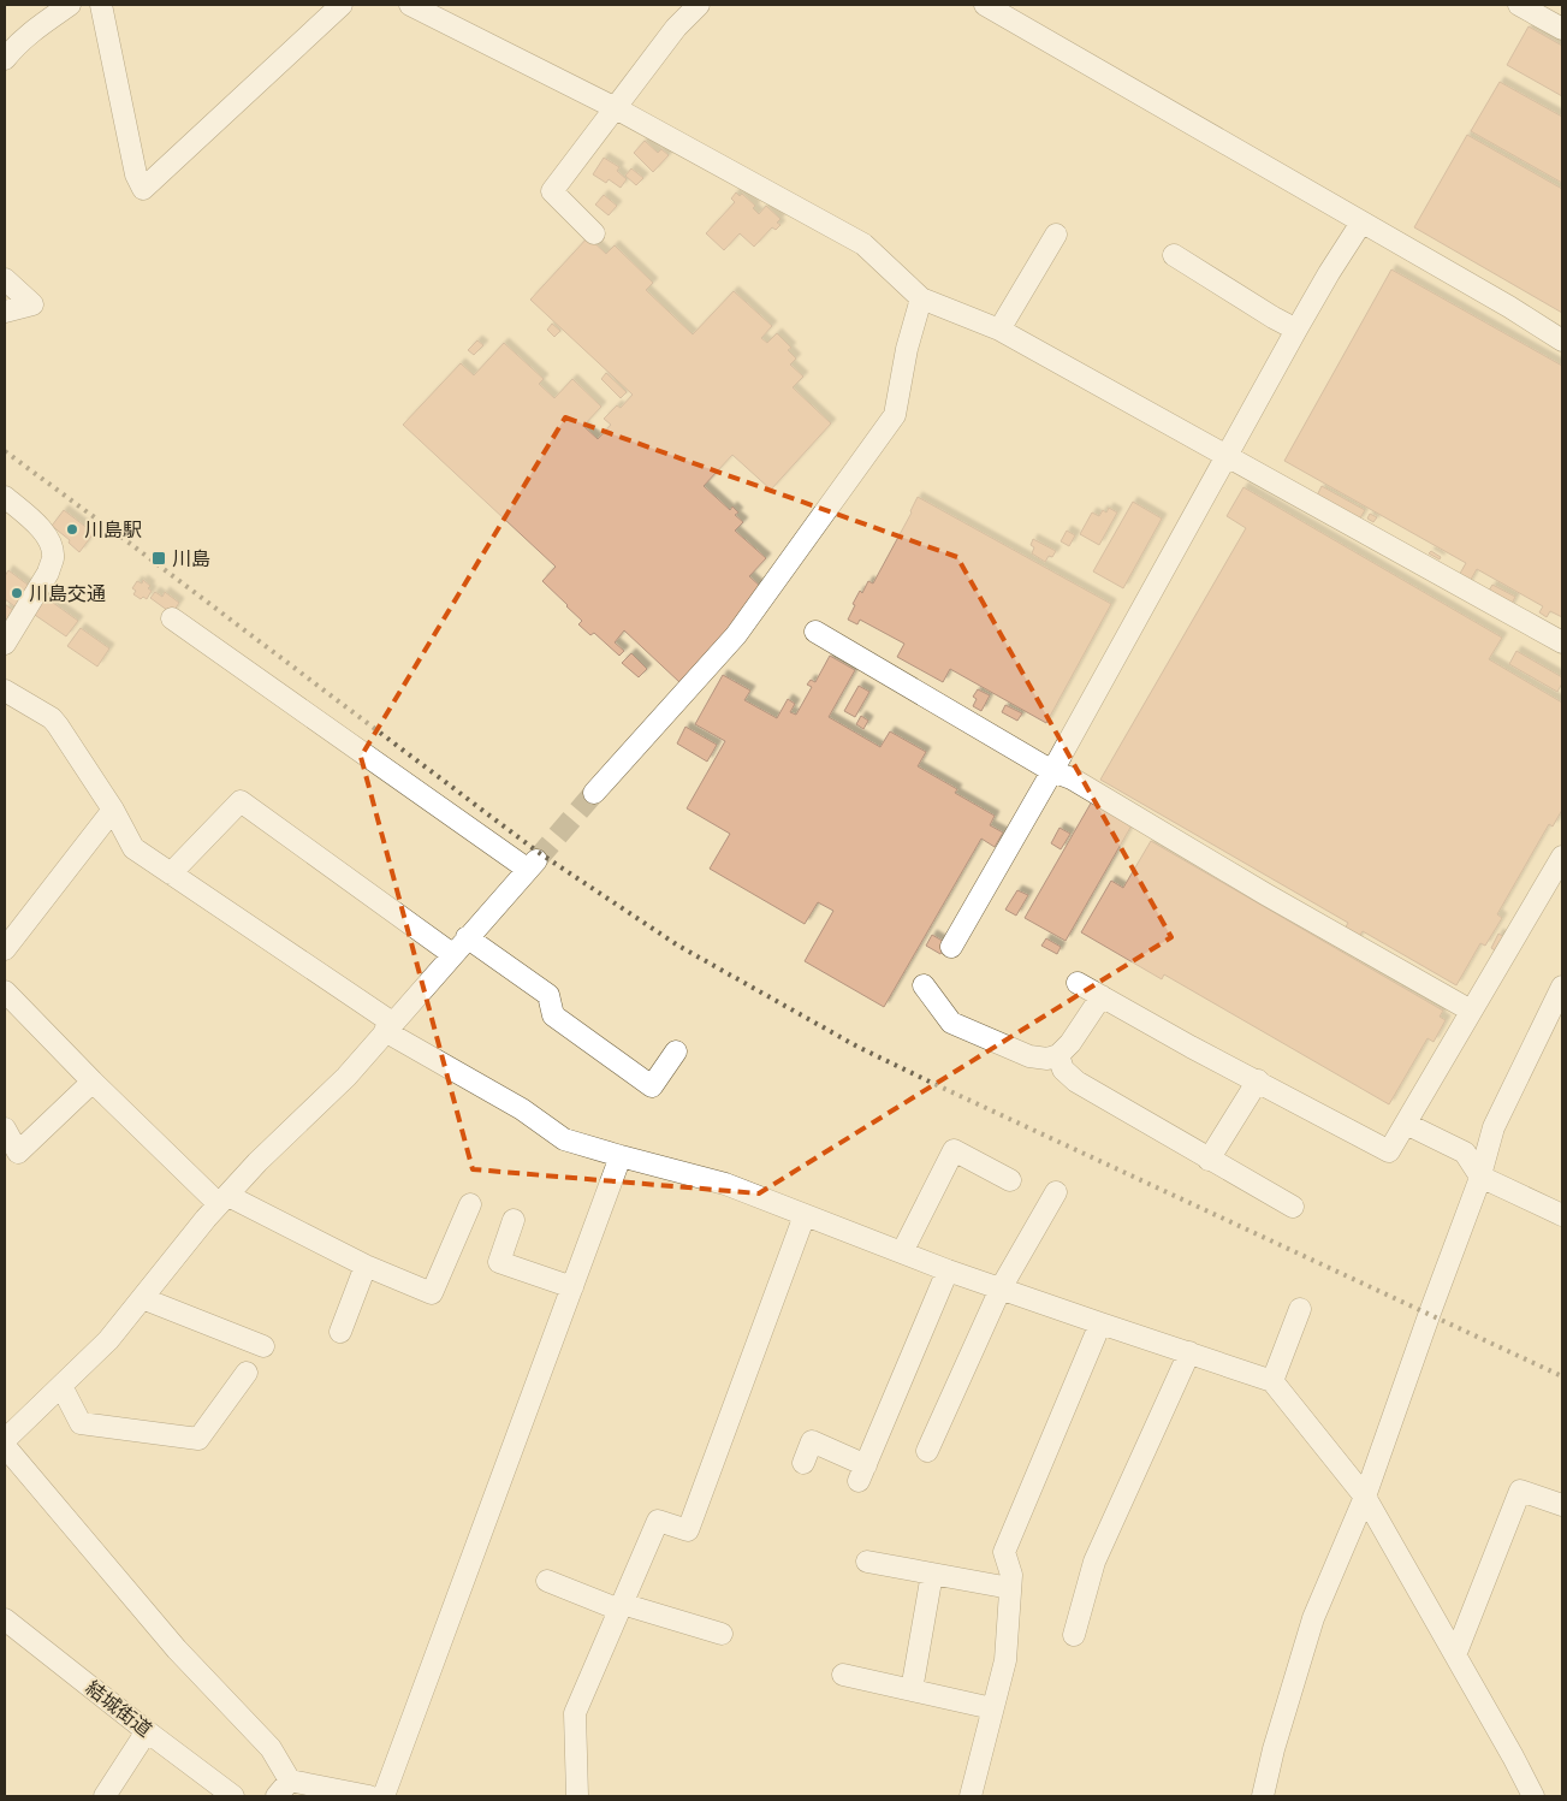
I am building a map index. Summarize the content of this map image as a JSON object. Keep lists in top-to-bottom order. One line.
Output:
{"streets":{"street":["結城街道"]},"places":{"other":["川島駅","川島交通"],"transit":["川島"]}}
